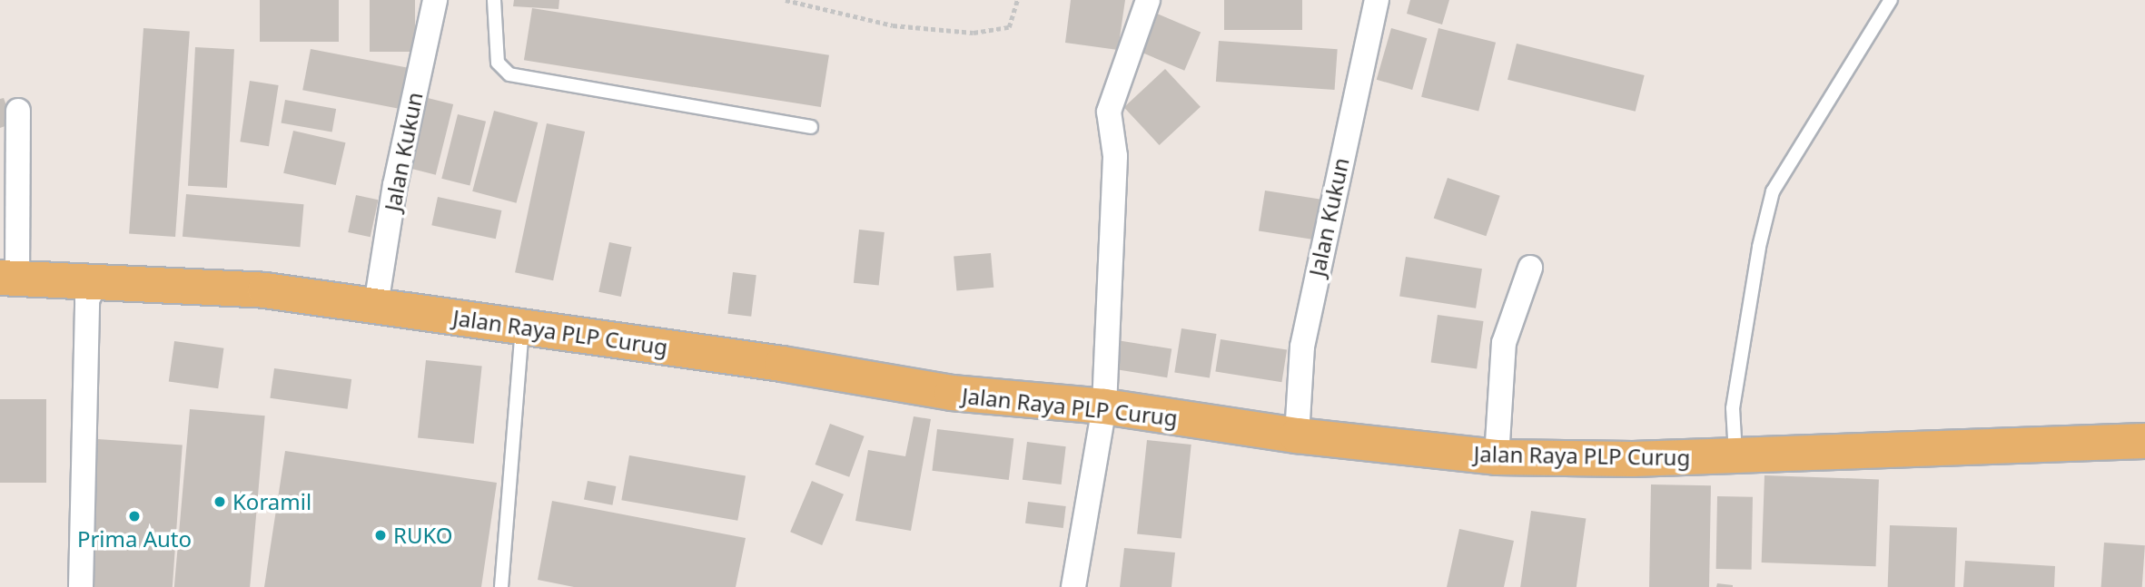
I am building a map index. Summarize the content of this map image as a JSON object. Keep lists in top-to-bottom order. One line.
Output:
{"streets":{"main road":["Jalan Raya PLP Curug"],"street":["Jalan Kukun"]},"crossings":[["Jalan Kukun","Jalan Raya PLP Curug"]],"places":["Koramil","Prima Auto","RUKO"]}
